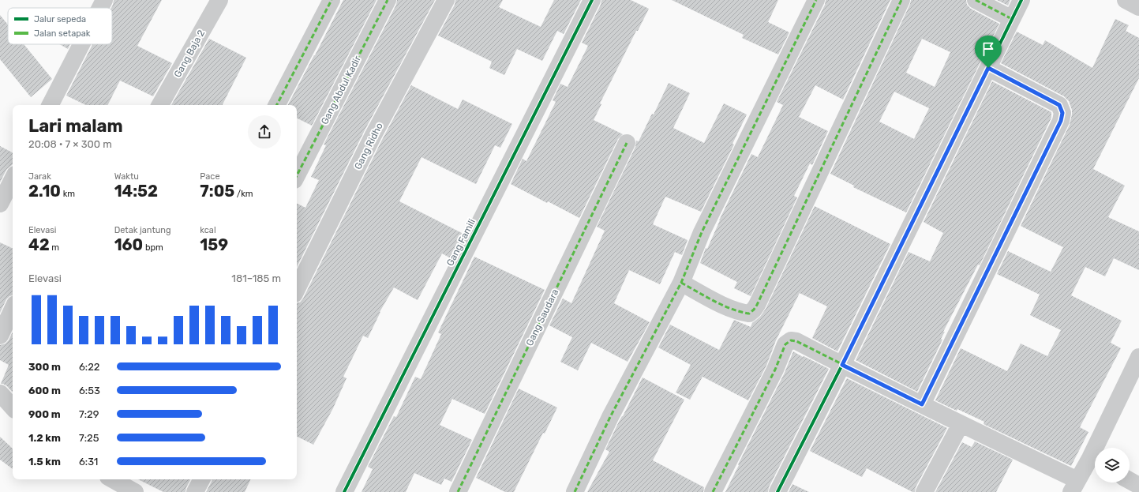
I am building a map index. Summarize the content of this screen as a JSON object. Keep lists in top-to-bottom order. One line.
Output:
{"streets":{"street":["Gang Baja 2","Gang Abdul Kadir","Gang Ridho","Gang Famili","Gang Saudara"]},"legend":["Jalur sepeda","Jalan setapak"],"page":{"heading":["Lari malam","20:08 · 7 × 300 m"],"stats":[["Jarak","2.10 km"],["Waktu","14:52"],["Pace","7:05 /km"],["Elevasi","42 m"],["Detak jantung","160 bpm"],["kcal","159"]],"chart":["Elevasi","181–185 m"],"list":[{"name":"300 m","note":"6:22"},{"name":"600 m","note":"6:53"},{"name":"900 m","note":"7:29"},{"name":"1.2 km","note":"7:25"},{"name":"1.5 km","note":"6:31"}]}}
